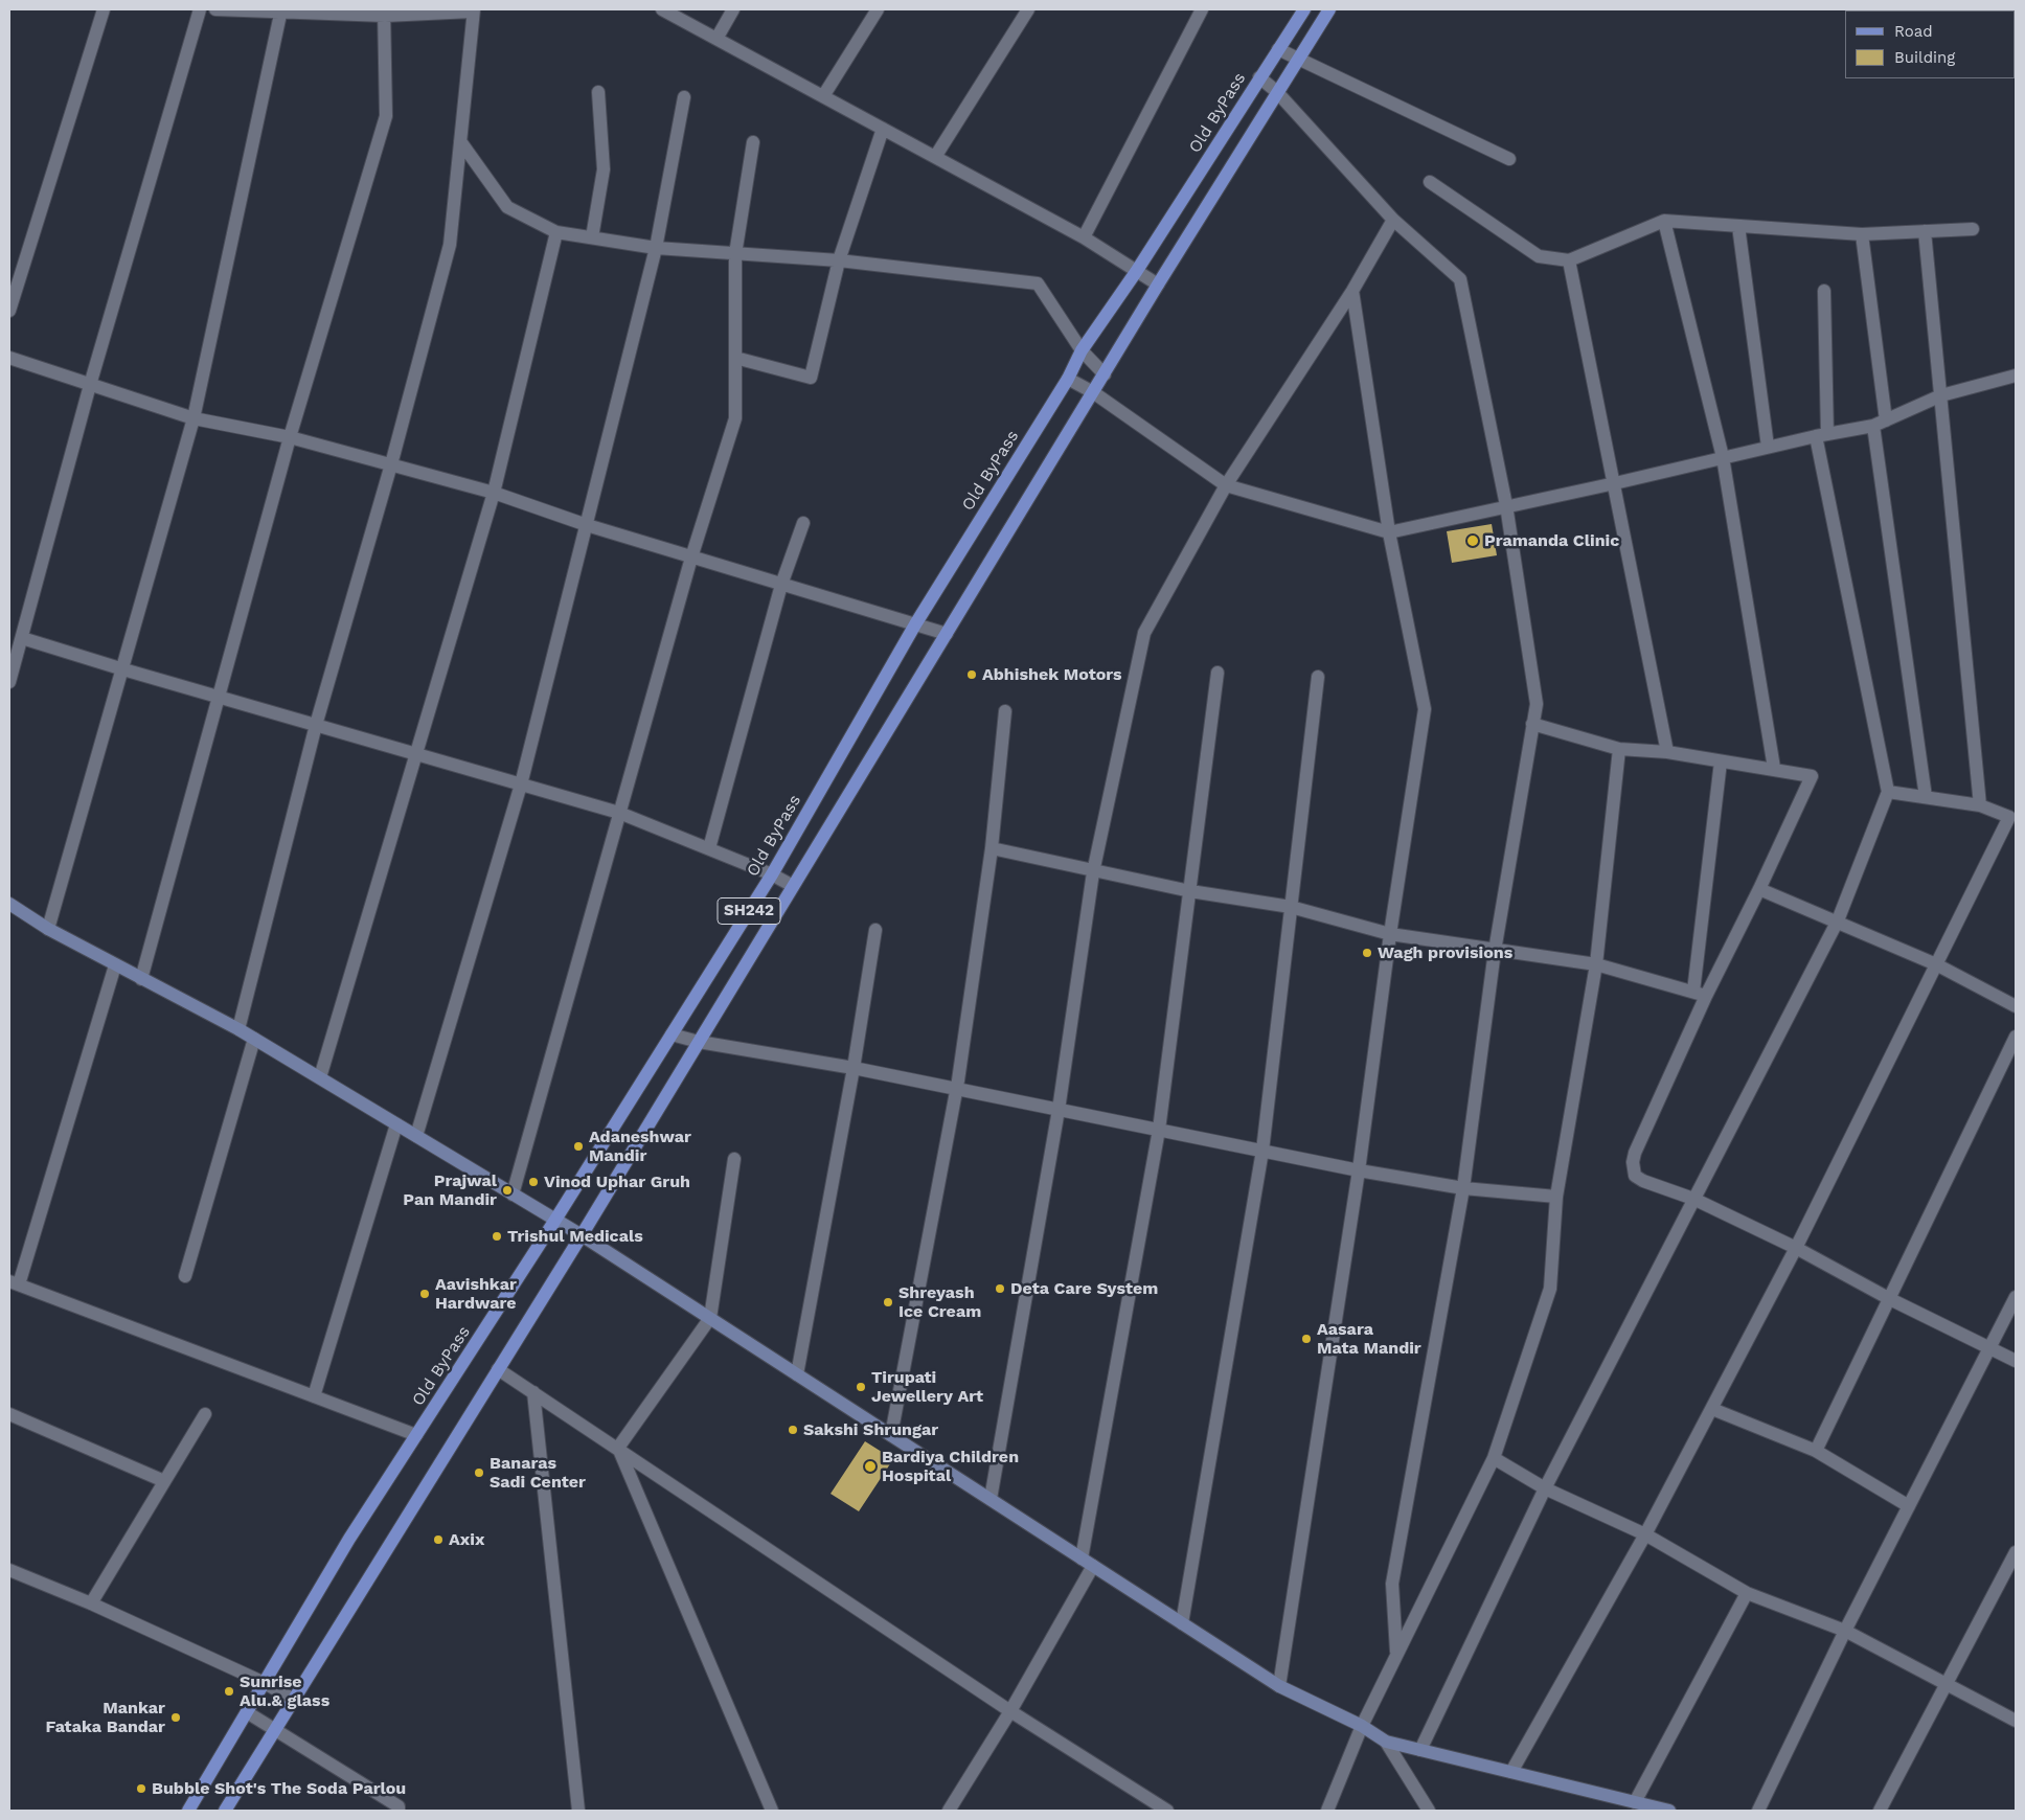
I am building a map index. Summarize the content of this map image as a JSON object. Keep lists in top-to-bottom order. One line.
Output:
{"streets":{"main road":["Old ByPass","SH242"]},"places":["Pramanda Clinic","Abhishek Motors","Wagh provisions","Adaneshwar Mandir","Vinod Uphar Gruh","Prajwal Pan Mandir","Trishul Medicals","Deta Care System","Aavishkar Hardware","Shreyash Ice Cream","Aasara Mata Mandir","Tirupati Jewellery Art","Sakshi Shrungar","Bardiya Children Hospital","Banaras Sadi Center","Axix","Sunrise Alu.& glass","Mankar Fataka Bandar","Bubble Shot's The Soda Parlou"],"legend":["Road","Building"]}
